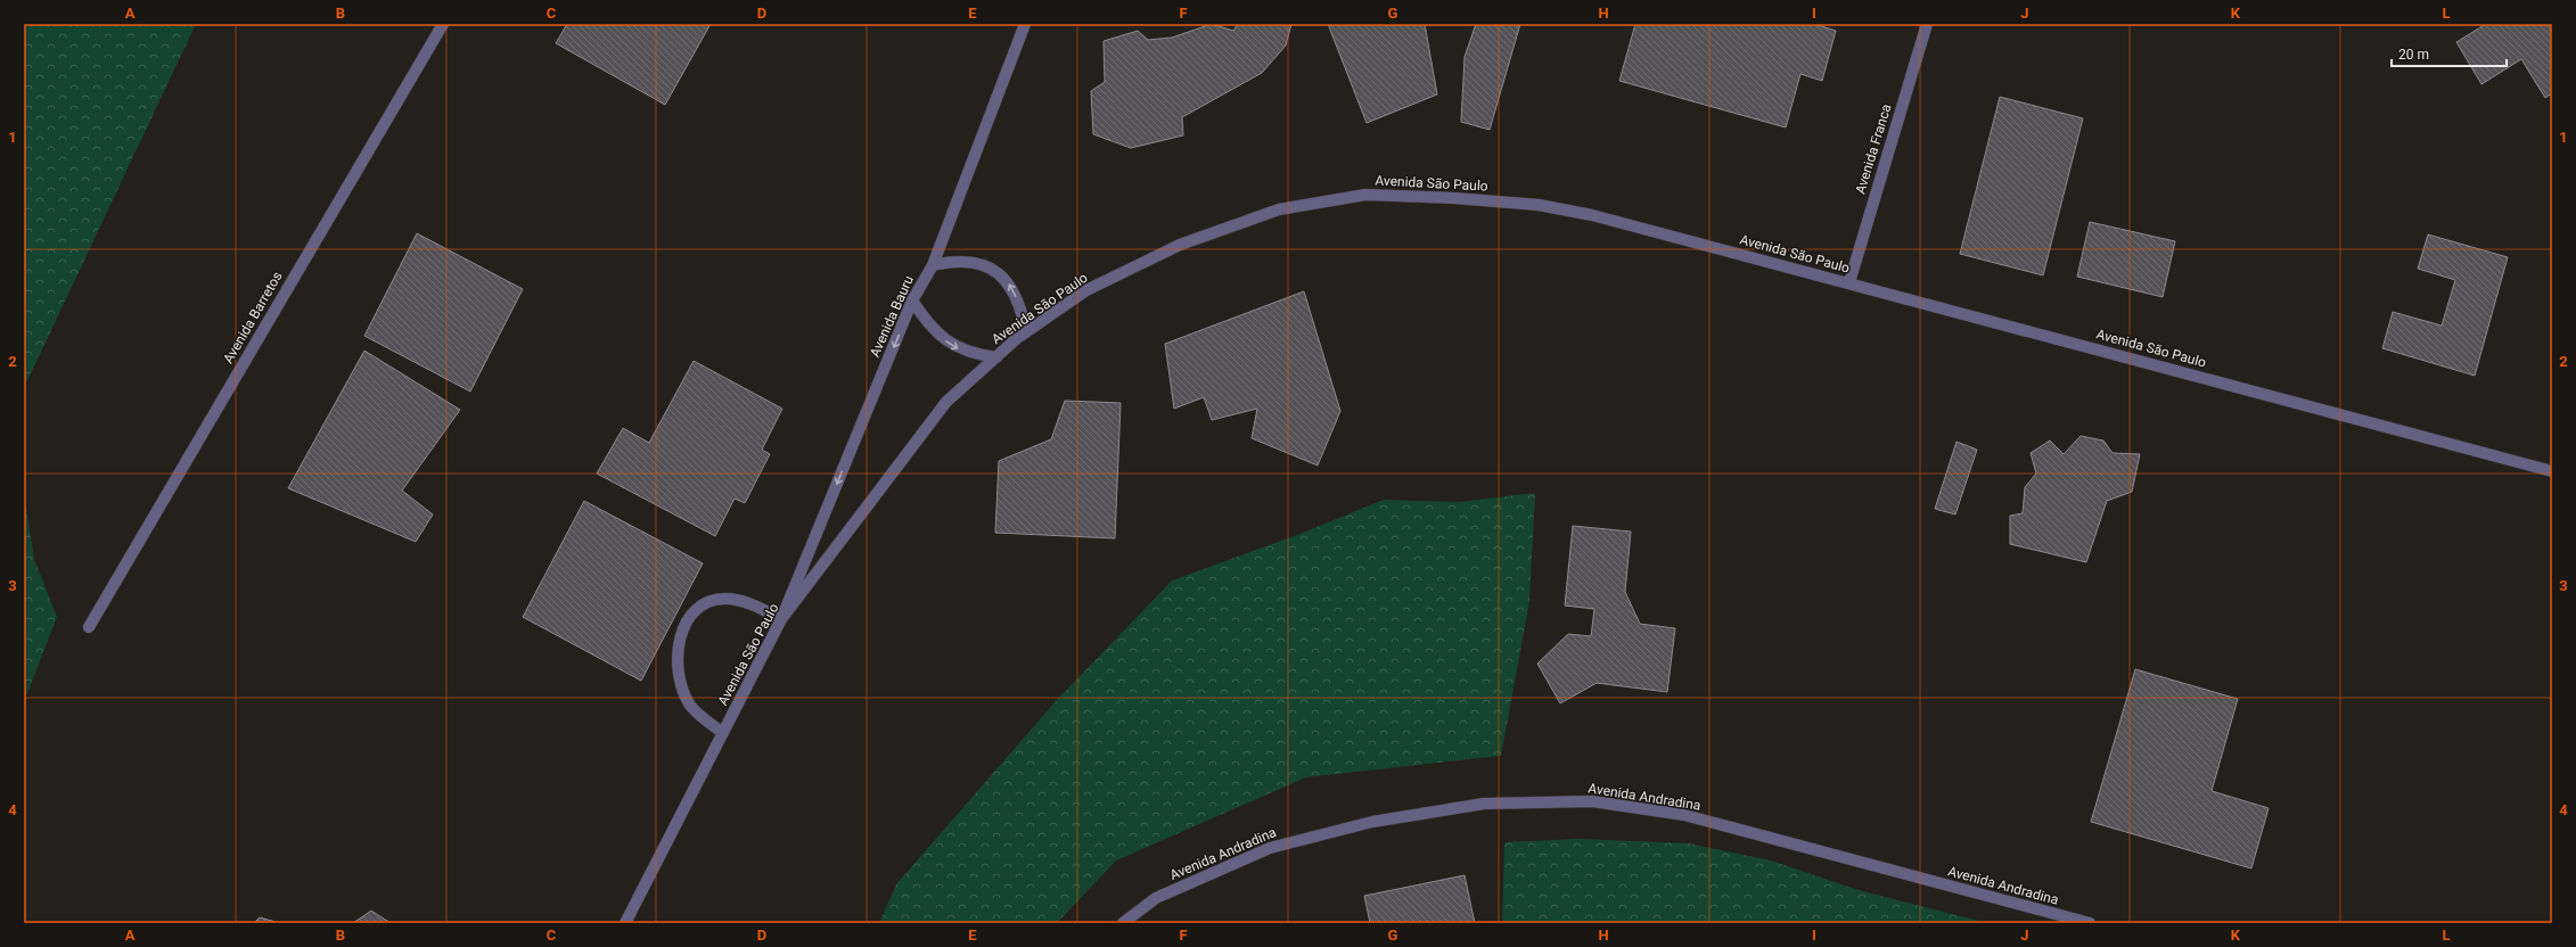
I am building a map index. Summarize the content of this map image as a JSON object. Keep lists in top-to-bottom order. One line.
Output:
{"streets":{"street":["Avenida Franca","Avenida São Paulo","Avenida Bauru","Avenida Barretos","Avenida Andradina"]},"crossings":[["Avenida Franca","Avenida São Paulo"],["Avenida São Paulo","Avenida Bauru"]],"one_way":["Avenida Bauru"],"scale_bar":"20 m","grid":{"columns":["A","B","C","D","E","F","G","H","I","J","K","L"],"rows":["1","2","3","4"]}}
